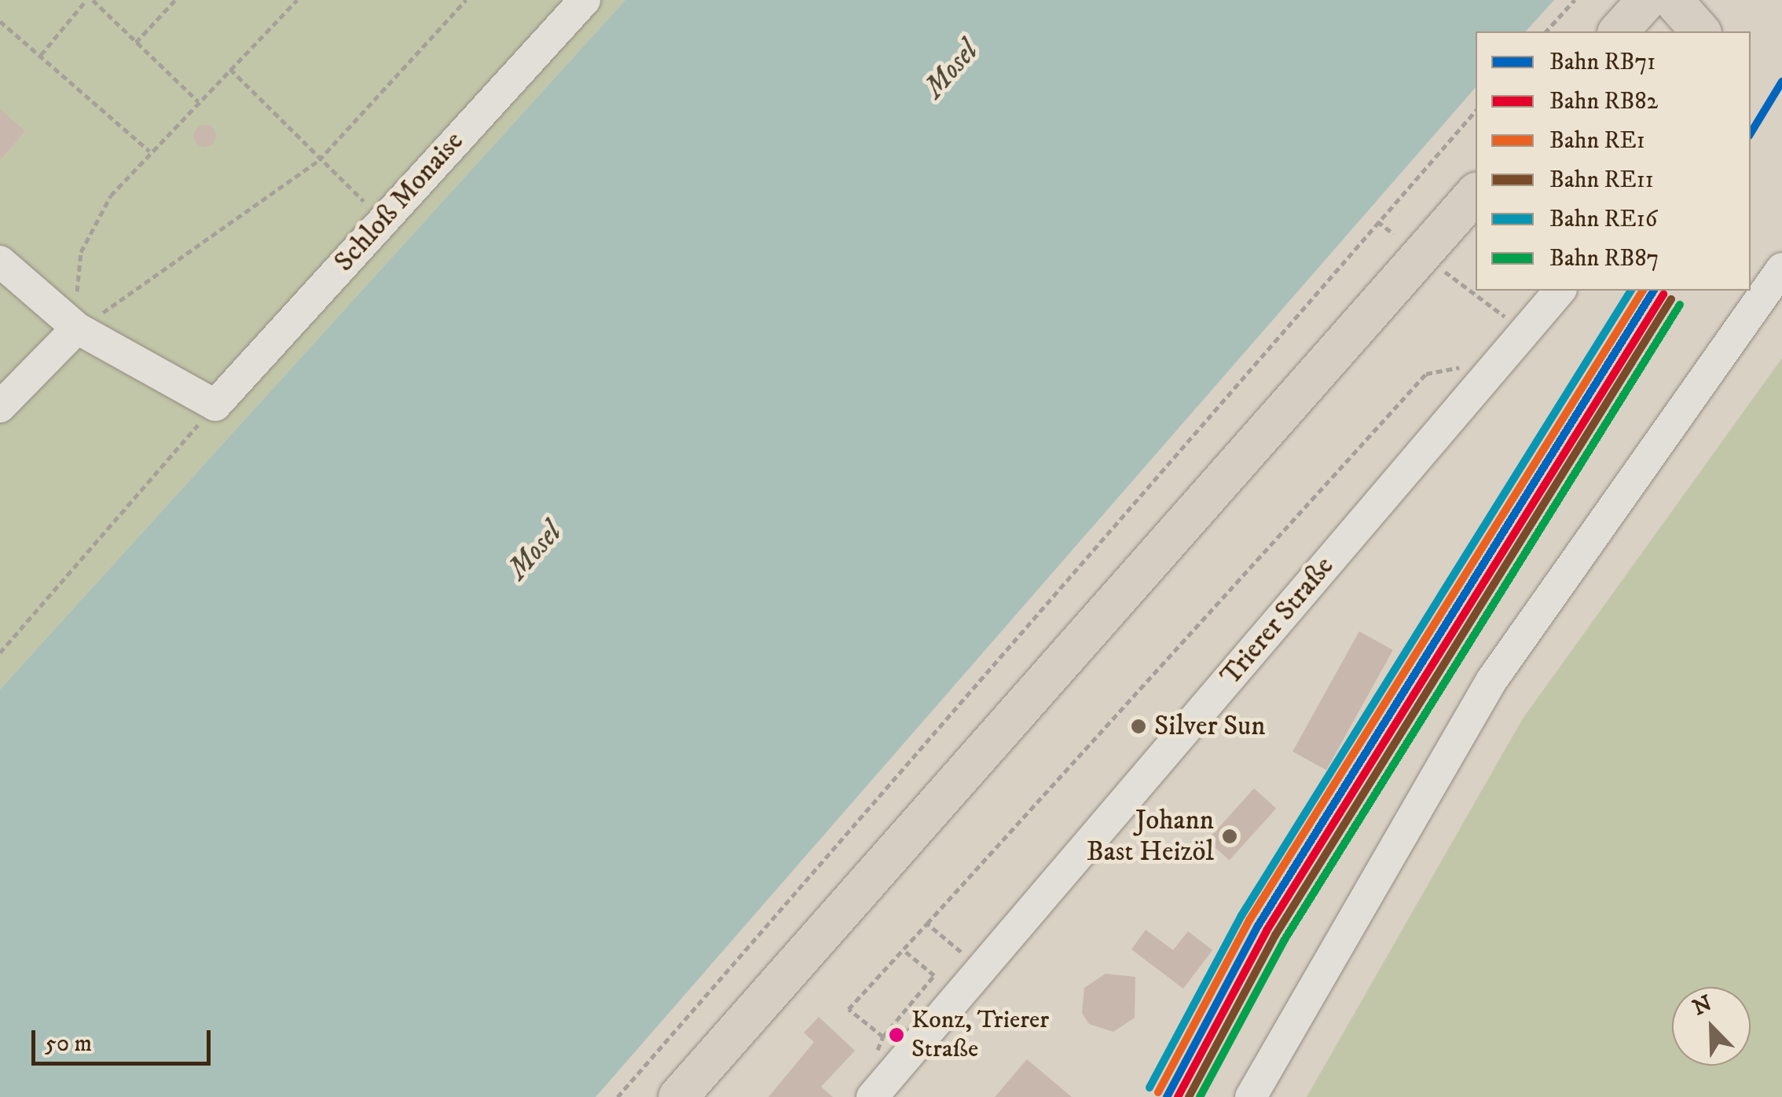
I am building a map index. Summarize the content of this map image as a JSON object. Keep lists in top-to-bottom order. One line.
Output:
{"streets":{"street":["Schloß Monaise","Trierer Straße"]},"water":["Mosel"],"places":["Silver Sun","Johann Bast Heizöl","Konz, Trierer Straße"],"lines":["rail line RB71","rail line RE1","rail line RE16","rail line RB82","rail line RE11","rail line RB87"],"legend":["Bahn RB71","Bahn RB82","Bahn RE1","Bahn RE11","Bahn RE16","Bahn RB87"],"scale_bar":"50 m","north":"top left"}
